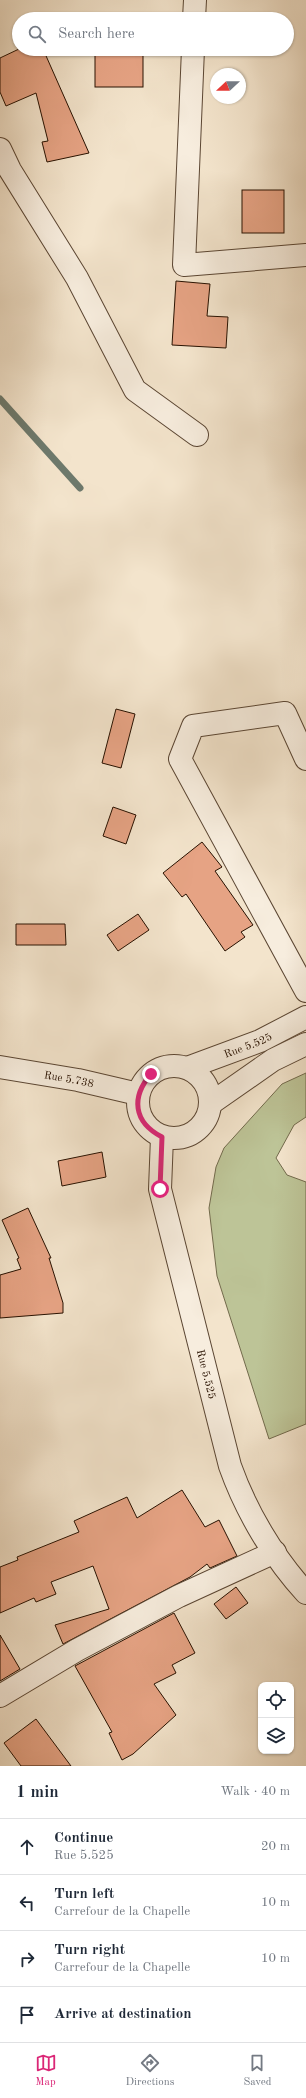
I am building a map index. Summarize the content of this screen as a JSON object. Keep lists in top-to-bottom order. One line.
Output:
{"streets":{"street":["Rue 5.525","Rue 5.738"]},"crossings":[["Rue 5.525","Rue 5.738"]],"north":"left","page":{"search":"Search here","heading":["1 min","Walk · 40 m"],"list":[["Continue","Rue 5.525","20 m"],["Turn left","Carrefour de la Chapelle","10 m"],["Turn right","Carrefour de la Chapelle","10 m"],"Arrive at destination"],"nav":["Map","Directions","Saved"]}}
